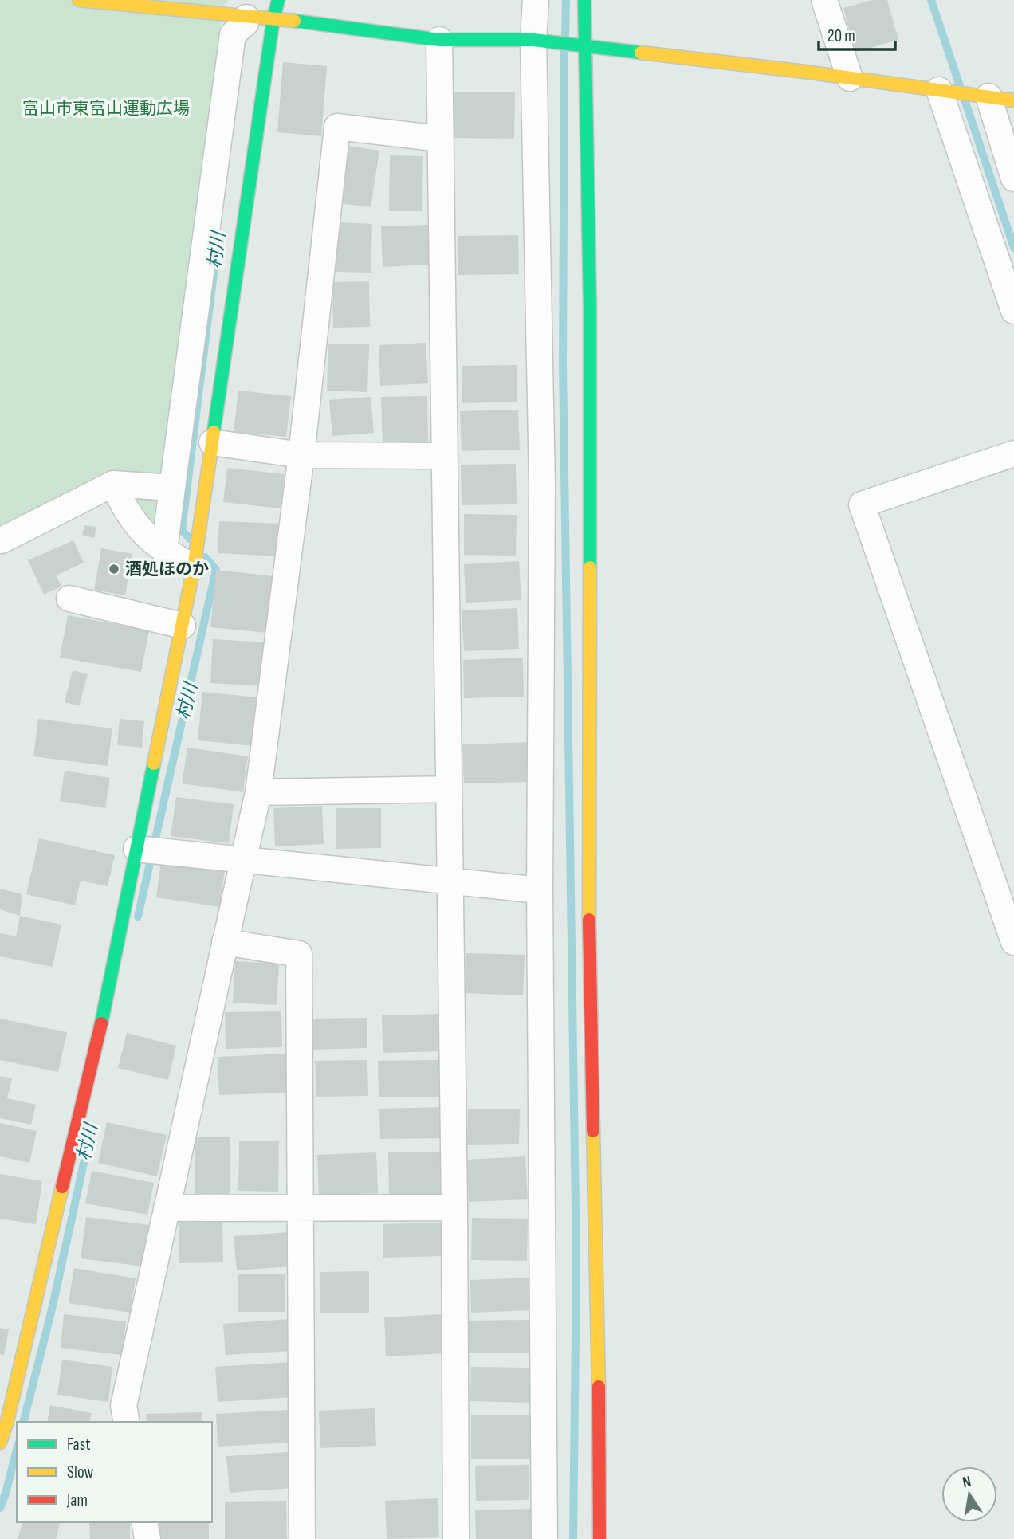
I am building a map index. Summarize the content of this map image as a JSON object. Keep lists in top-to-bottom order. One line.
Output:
{"water":["村川"],"parks":["富山市東富山運動広場"],"places":["酒処ほのか"],"legend":["Fast","Slow","Jam"],"scale_bar":"20 m","north":"top"}
